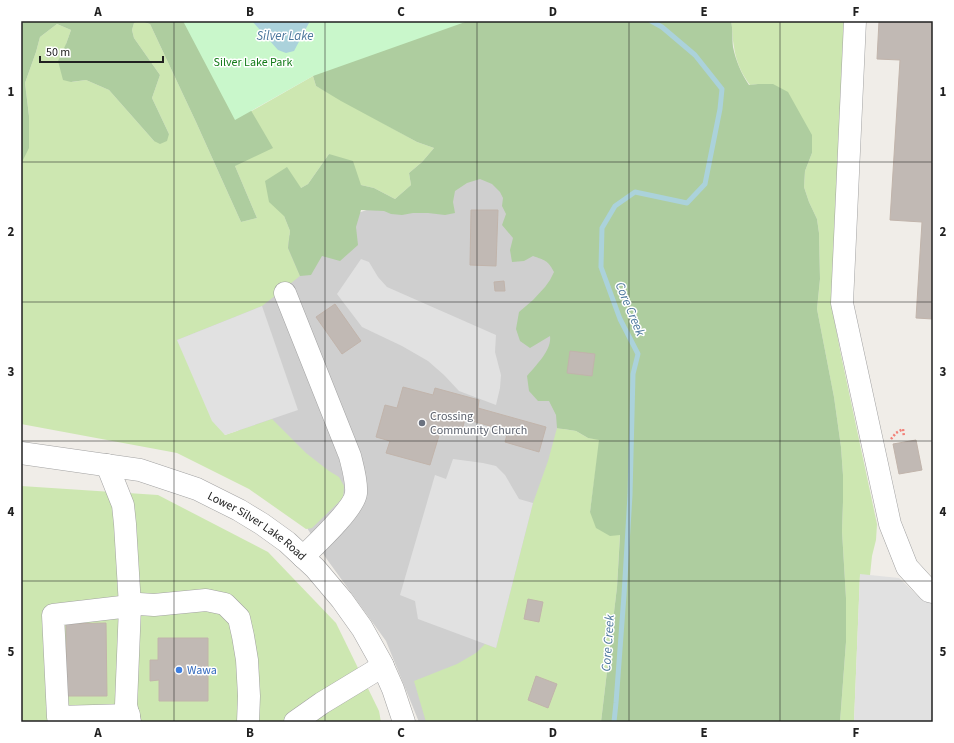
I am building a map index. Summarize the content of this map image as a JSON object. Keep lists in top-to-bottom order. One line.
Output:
{"streets":{"street":["Lower Silver Lake Road"]},"water":["Silver Lake","Core Creek"],"parks":["Silver Lake Park"],"places":["Crossing Community Church","Wawa"],"scale_bar":"50 m","grid":{"columns":["A","B","C","D","E","F"],"rows":["1","2","3","4","5"]}}
